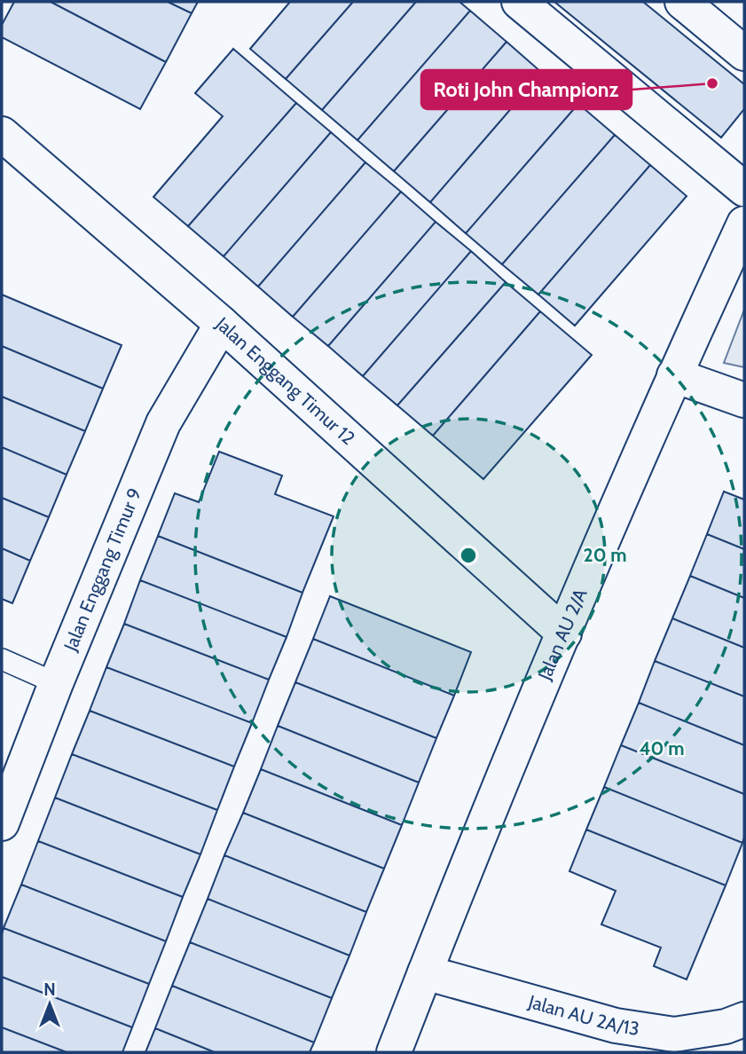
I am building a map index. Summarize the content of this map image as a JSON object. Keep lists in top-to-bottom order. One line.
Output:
{"streets":{"street":["Jalan Enggang Timur 12","Jalan Enggang Timur 9","Jalan AU 2/A","Jalan AU 2A/13"]},"crossings":[["Jalan Enggang Timur 12","Jalan Enggang Timur 9"],["Jalan Enggang Timur 12","Jalan AU 2/A"],["Jalan AU 2/A","Jalan AU 2A/13"]],"places":["Roti John Championz"],"north":"top","rings":["20 m","40 m"]}
